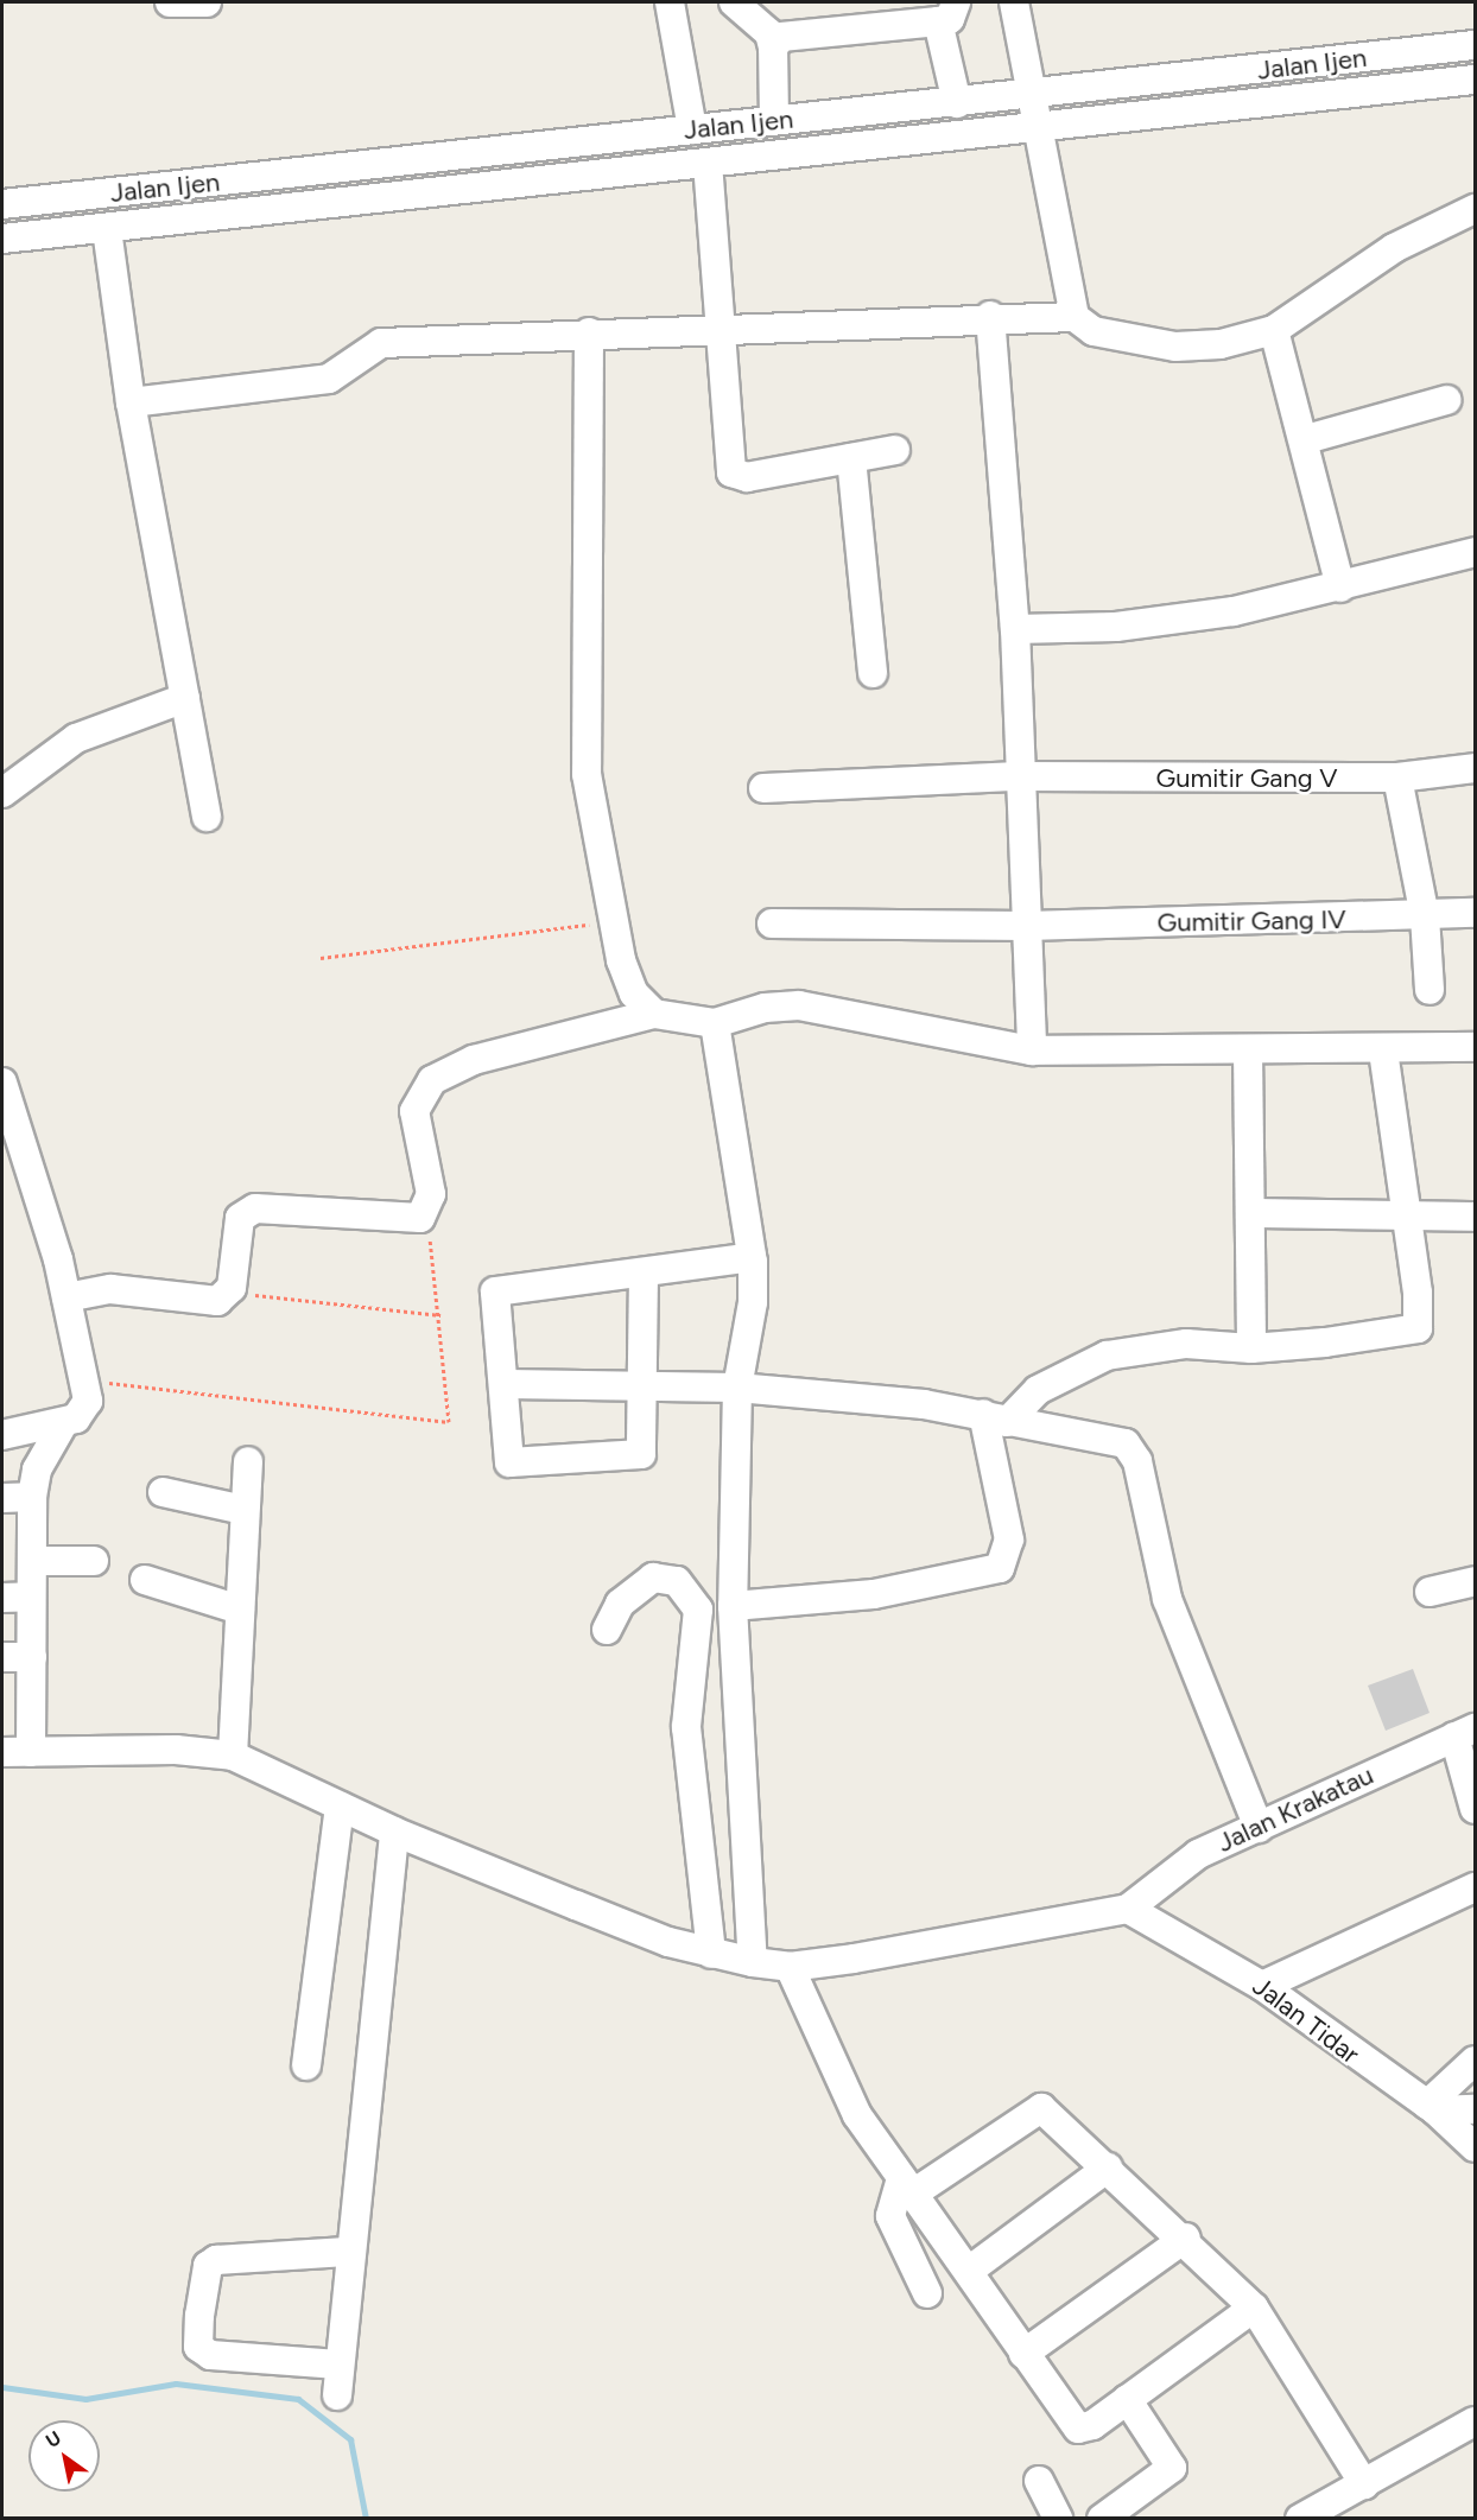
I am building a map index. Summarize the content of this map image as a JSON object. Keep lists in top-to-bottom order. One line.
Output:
{"streets":{"street":["Jalan Ijen","Gumitir Gang V","Gumitir Gang IV","Jalan Krakatau","Jalan Tidar"]},"crossings":[["Jalan Krakatau","Jalan Tidar"]],"north":"top left"}
